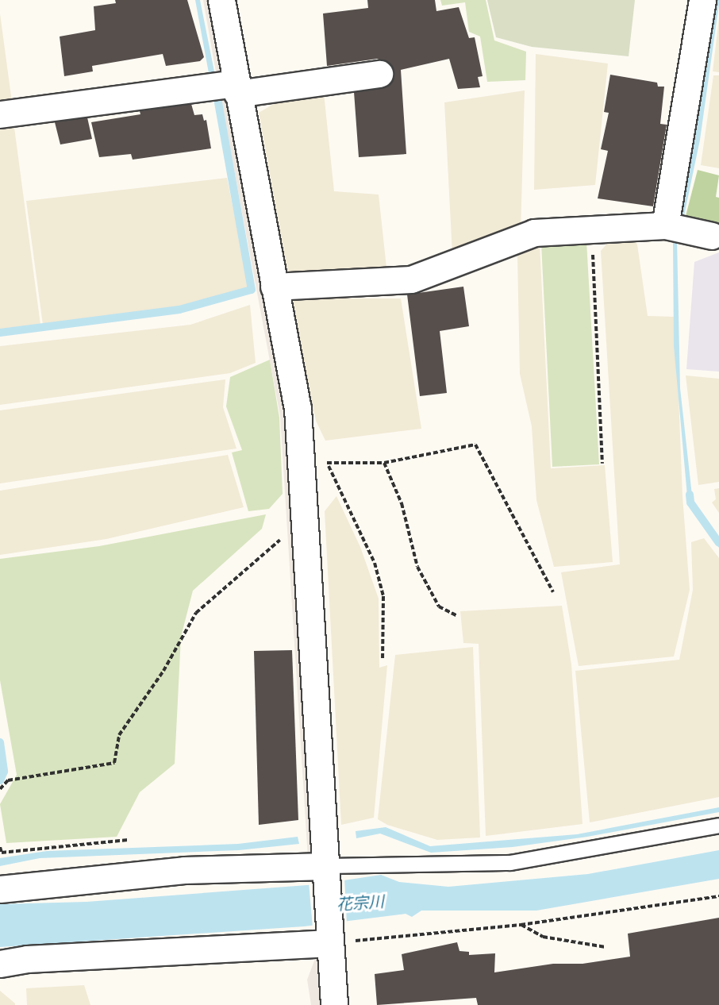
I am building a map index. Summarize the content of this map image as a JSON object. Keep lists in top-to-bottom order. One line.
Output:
{"water":["花宗川"]}
